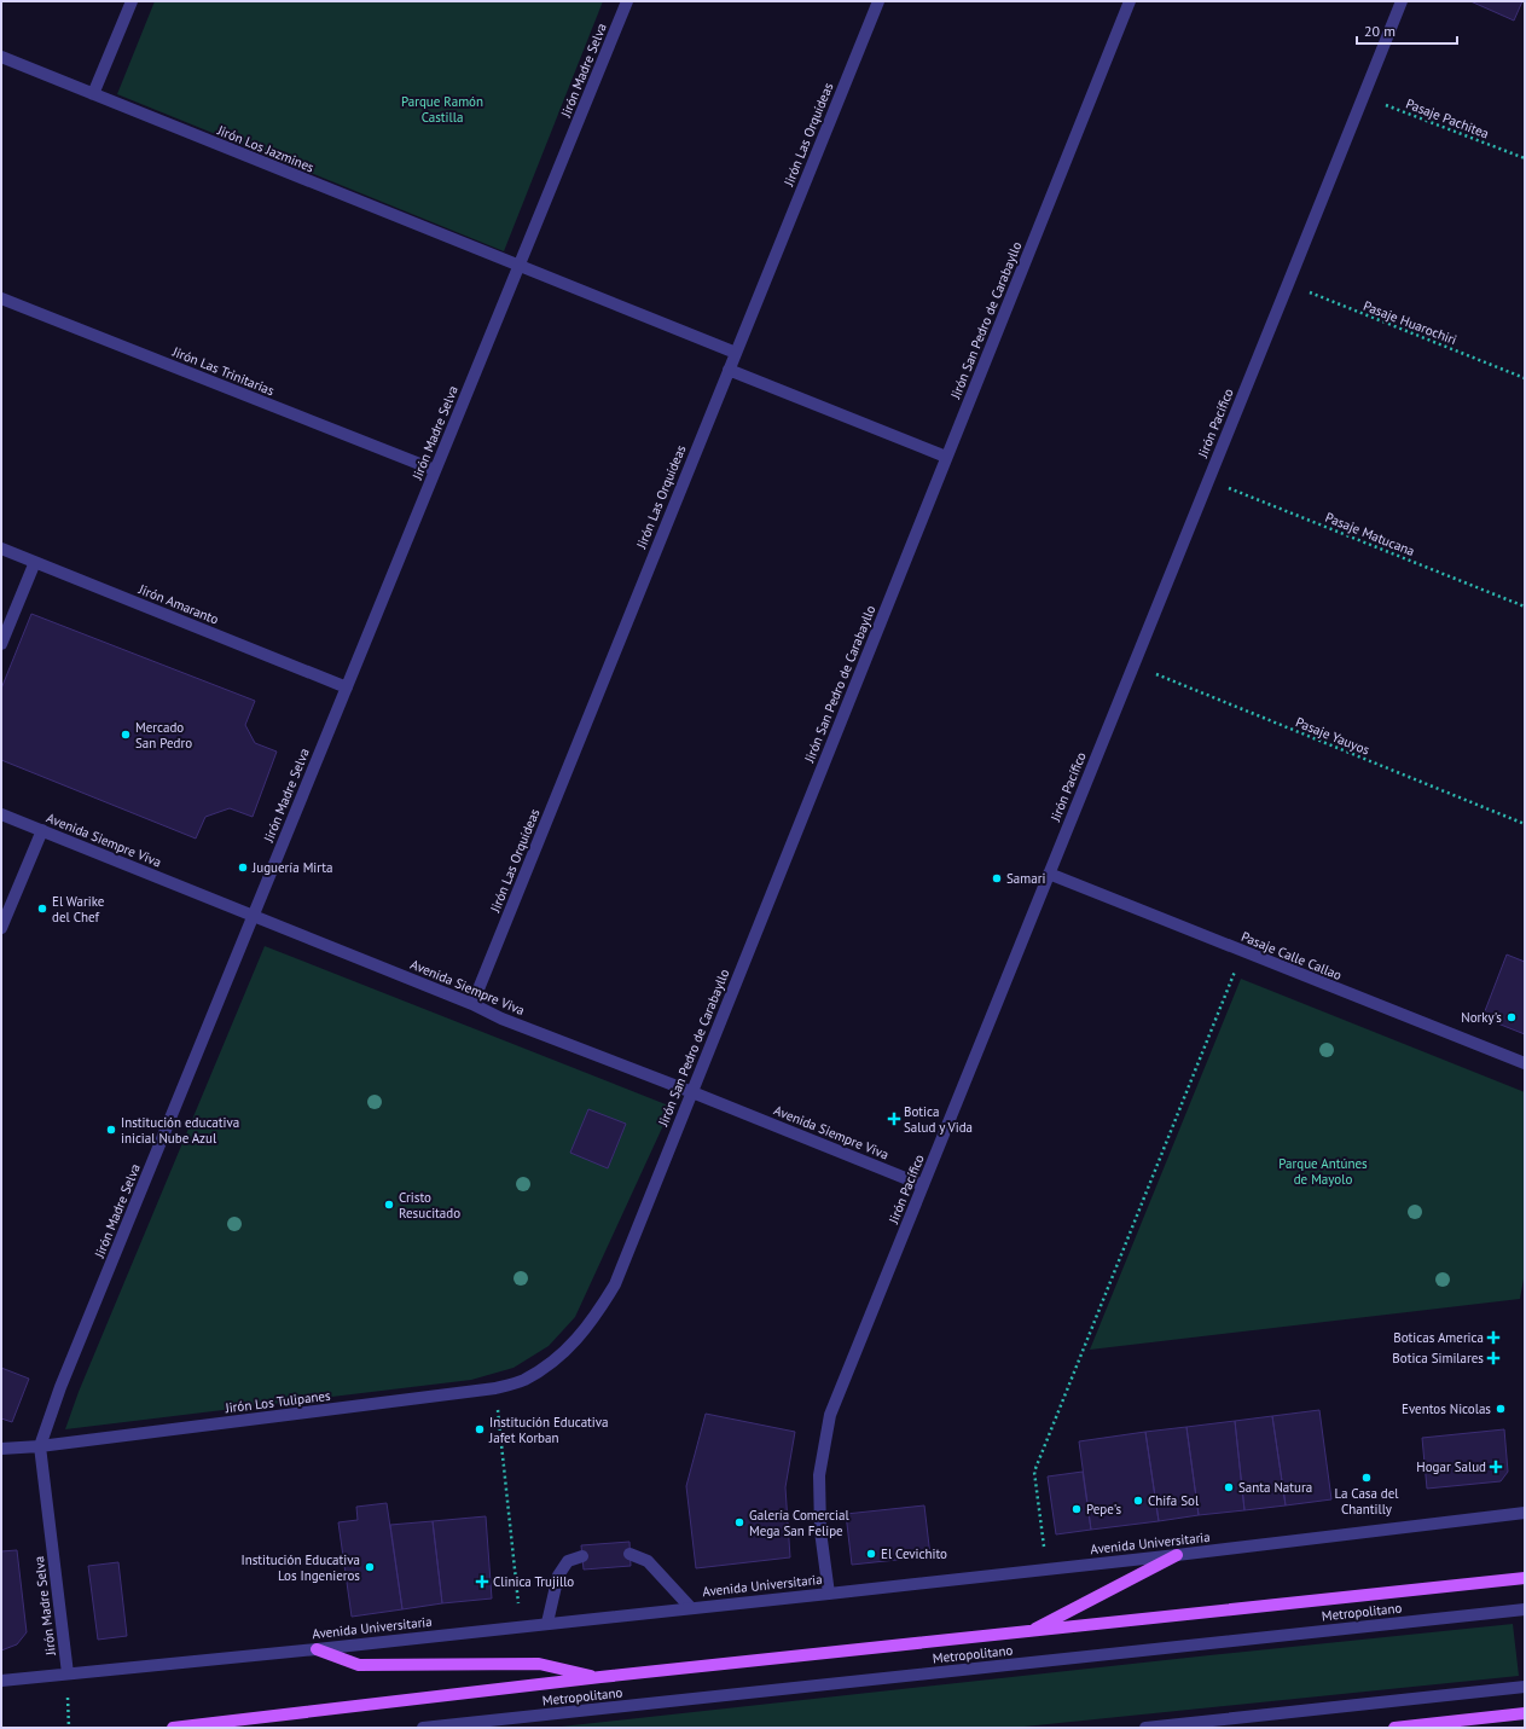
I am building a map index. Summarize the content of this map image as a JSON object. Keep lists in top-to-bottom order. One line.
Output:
{"streets":{"street":["Jirón Madre Selva","Jirón Las Orquídeas","Jirón Los Jazmines","Jirón San Pedro de Carabayllo","Jirón Las Trinitarias","Jirón Pacífico","Jirón Amaranto","Avenida Siempre Viva","Pasaje Calle Callao","Jirón Los Tulipanes","Avenida Universitaria","Metropolitano"],"path":["Pasaje Pachitea","Pasaje Huarochiri","Pasaje Matucana","Pasaje Yauyos"]},"crossings":[["Jirón Madre Selva","Jirón Los Jazmines"],["Jirón Madre Selva","Jirón Las Trinitarias"],["Jirón Madre Selva","Jirón Amaranto"],["Jirón Madre Selva","Avenida Siempre Viva"],["Jirón Madre Selva","Jirón Los Tulipanes"],["Jirón Madre Selva","Avenida Universitaria"],["Pasaje Pachitea","Jirón Pacífico"],["Jirón Las Orquídeas","Jirón Los Jazmines"],["Jirón Las Orquídeas","Avenida Siempre Viva"],["Jirón San Pedro de Carabayllo","Avenida Siempre Viva"],["Jirón San Pedro de Carabayllo","Jirón Los Tulipanes"],["Pasaje Huarochiri","Jirón Pacífico"],["Jirón Pacífico","Pasaje Matucana"],["Jirón Pacífico","Pasaje Yauyos"],["Jirón Pacífico","Avenida Siempre Viva"],["Jirón Pacífico","Pasaje Calle Callao"],["Jirón Pacífico","Avenida Universitaria"]],"parks":["Parque Ramón Castilla","Parque Antúnes de Mayolo"],"places":{"other":["Mercado San Pedro","Juguería Mirta","Samari","El Warike del Chef","Norky's","Institución educativa inicial Nube Azul","Cristo Resucitado","Eventos Nicolas","Institución Educativa Jafet Korban","La Casa del Chantilly","Santa Natura","Chifa Sol","Pepe's","Galería Comercial Mega San Felipe","El Cevichito","Institución Educativa Los Ingenieros"],"health":["Botica Salud y Vida","Boticas America","Botica Similares","Hogar Salud","Clinica Trujillo"]},"scale_bar":"20 m"}
